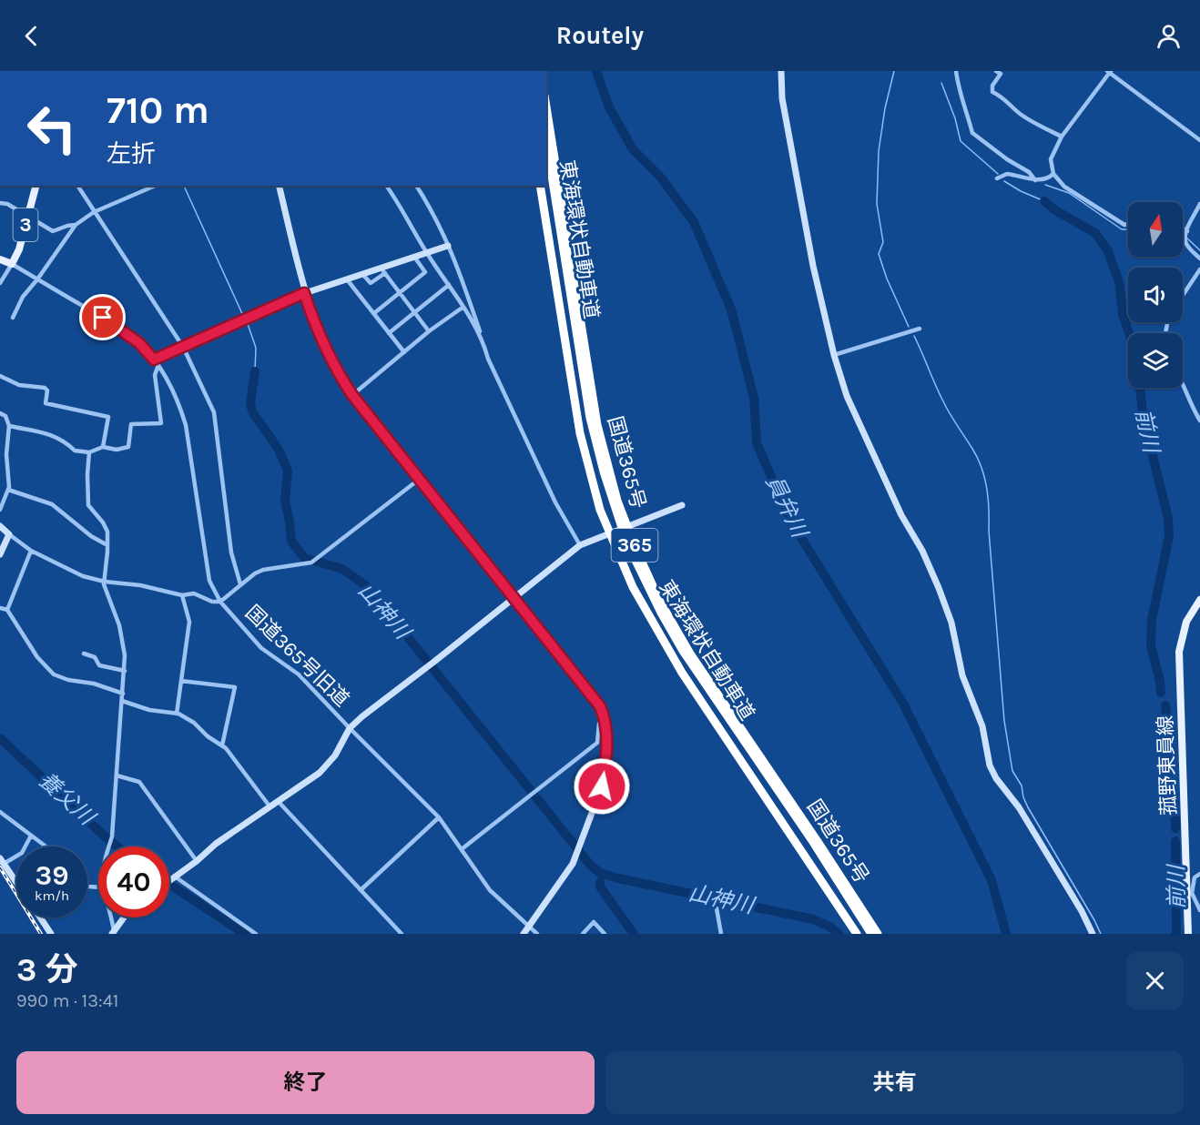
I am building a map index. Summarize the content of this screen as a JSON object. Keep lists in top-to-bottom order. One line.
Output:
{"streets":{"highway":["東海環状自動車道","国道365号","365"],"main road":["3","菰野東員線"],"street":["国道365号旧道"]},"crossings":[["3","国道365号旧道"]],"water":["前川","員弁川","山神川","養父川"],"north":"top","page":{"header":"Routely","turn":["710 m","左折"],"speed":"39 km/h","limit":"40","heading":["3 分","990 m · 13:41"],"buttons":["終了","共有"]}}
